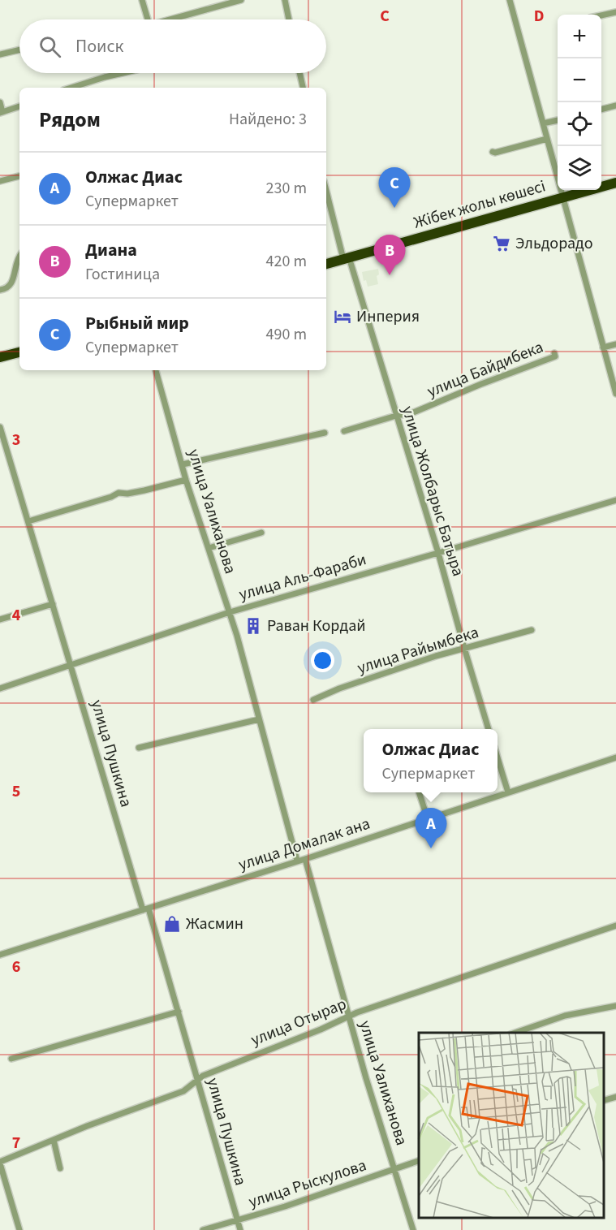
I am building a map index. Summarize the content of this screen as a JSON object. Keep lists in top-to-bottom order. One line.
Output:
{"streets":{"highway":["Жібек жолы көшесі"],"street":["улица Байдибека","улица Жолбарыс Батыра","улица Уалиханова","улица Аль-Фараби","улица Райымбека","улица Пушкина","улица Домалак ана","улица Отырар","улица Рыскулова"]},"crossings":[["Жібек жолы көшесі","улица Жолбарыс Батыра"],["улица Байдибека","улица Жолбарыс Батыра"],["улица Жолбарыс Батыра","улица Аль-Фараби"],["улица Жолбарыс Батыра","улица Райымбека"],["улица Уалиханова","улица Аль-Фараби"],["улица Уалиханова","улица Домалак ана"],["улица Уалиханова","улица Отырар"],["улица Уалиханова","улица Рыскулова"],["улица Аль-Фараби","улица Пушкина"],["улица Пушкина","улица Домалак ана"],["улица Пушкина","улица Отырар"],["улица Пушкина","улица Рыскулова"]],"places":{"supermarket":["Эльдорадо"],"hotel":["Инперия"],"building":["Раван Кордай"],"shop":["Жасмин"]},"page":{"map_buttons":["+","−"],"search":"Поиск","heading":["Рядом","Найдено: 3"],"list":[{"mark":"A","name":"Олжас Диас","note":"Супермаркет","value":"230 m"},{"mark":"B","name":"Диана","note":"Гостиница","value":"420 m"},{"mark":"C","name":"Рыбный мир","note":"Супермаркет","value":"490 m"}],"pins":["C","B","A"],"popup":["Олжас Диас","Супермаркет"]},"grid":{"columns":["C","D"],"rows":["3","4","5","6","7"]}}
